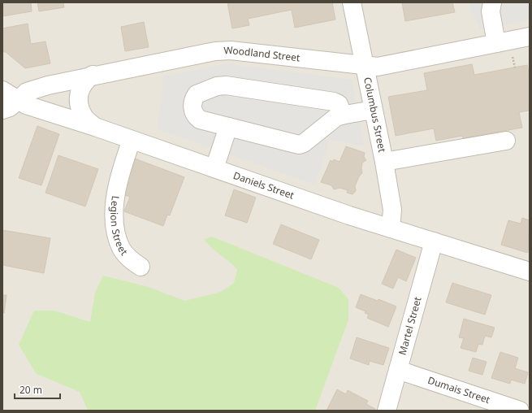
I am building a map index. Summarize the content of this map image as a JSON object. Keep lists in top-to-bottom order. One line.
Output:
{"streets":{"street":["Woodland Street","Columbus Street","Daniels Street","Legion Street","Martel Street","Dumais Street"]},"crossings":[["Woodland Street","Columbus Street"],["Woodland Street","Daniels Street"],["Columbus Street","Daniels Street"],["Daniels Street","Legion Street"],["Daniels Street","Martel Street"],["Martel Street","Dumais Street"]],"scale_bar":"20 m"}
